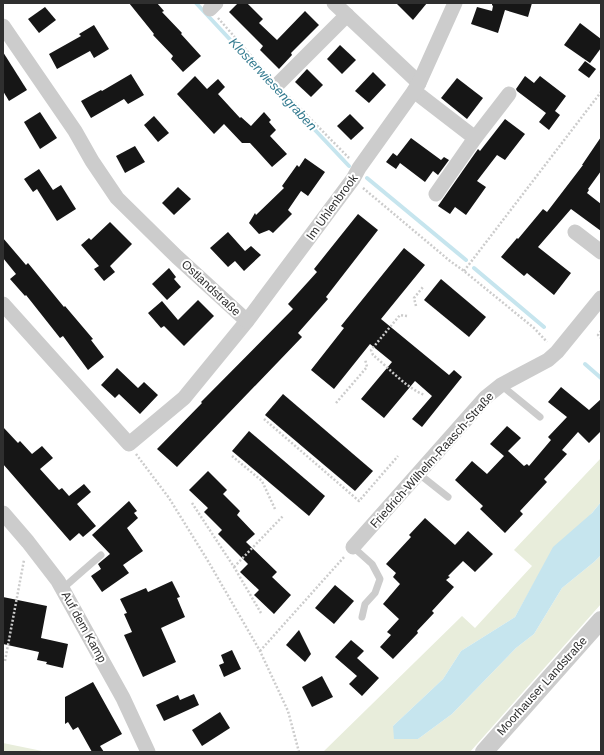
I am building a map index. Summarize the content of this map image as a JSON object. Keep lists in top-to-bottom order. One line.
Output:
{"streets":{"street":["Im Uhlenbrook","Ostlandstraße","Friedrich-Wilhelm-Raasch-Straße","Auf dem Kamp","Moorhauser Landstraße"]},"crossings":[["Im Uhlenbrook","Ostlandstraße"]],"water":["Klosterwiesengraben"]}
